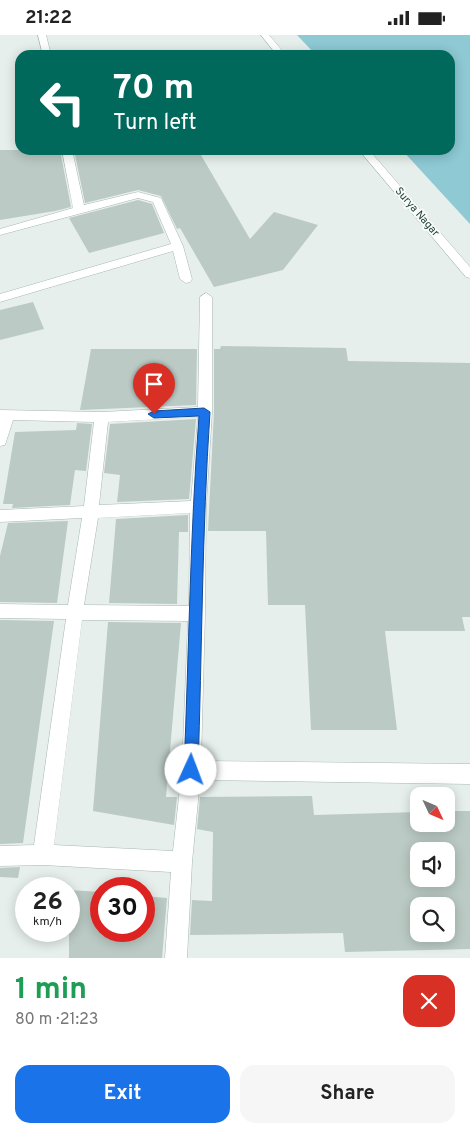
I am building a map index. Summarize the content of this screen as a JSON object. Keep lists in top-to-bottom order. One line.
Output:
{"streets":{"street":["Surya Nagar"]},"north":"bottom right","page":{"status":"21:22","turn":["70 m","Turn left"],"speed":"26 km/h","limit":"30","heading":["1 min","80 m · 21:23"],"buttons":["Exit","Share"]}}
